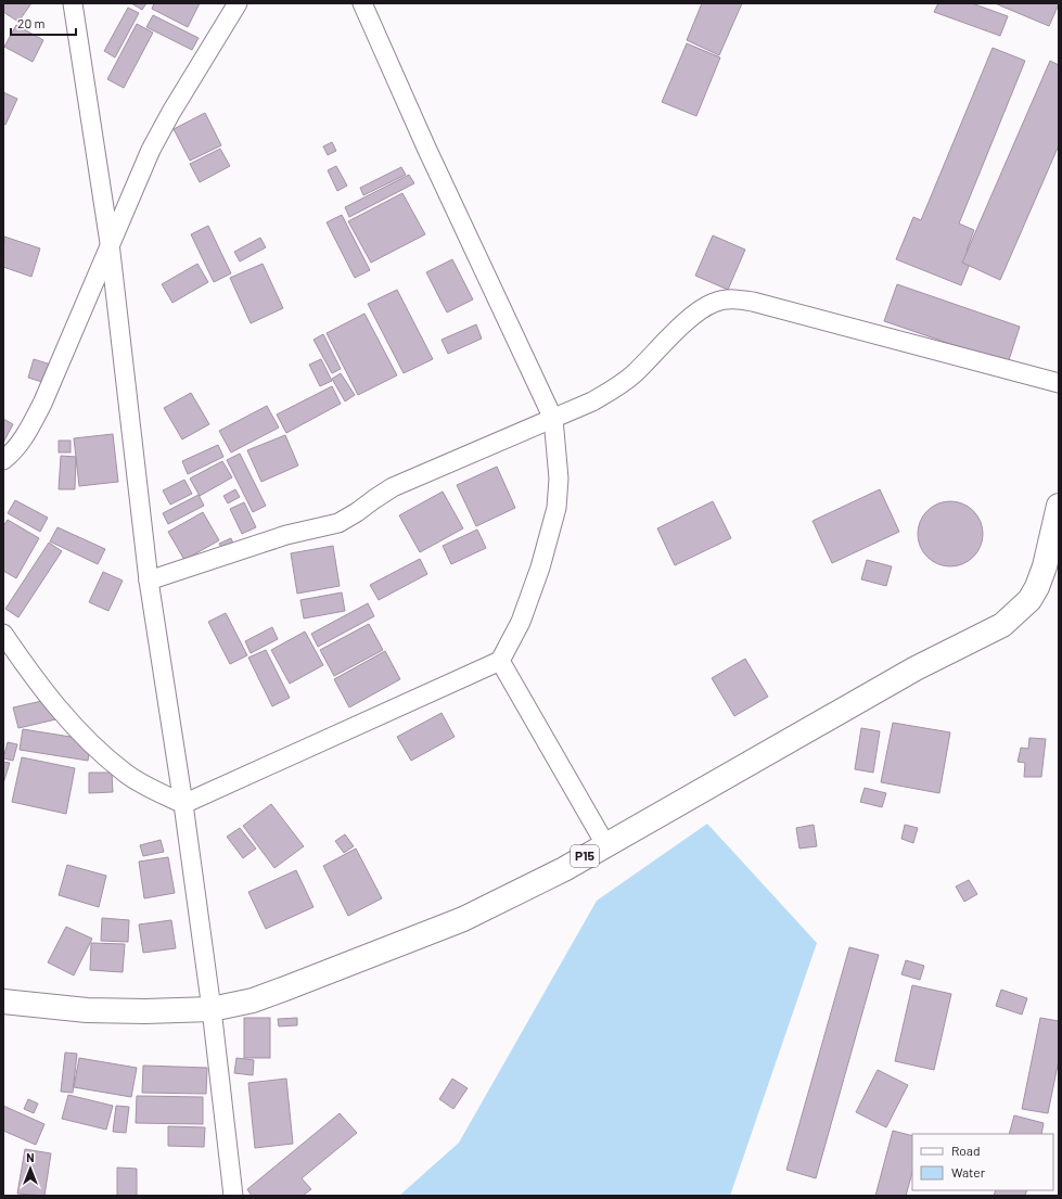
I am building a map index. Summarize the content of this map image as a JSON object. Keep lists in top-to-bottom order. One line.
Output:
{"streets":{"main road":["P15"]},"legend":["Road","Water"],"scale_bar":"20 m","north":"top"}
